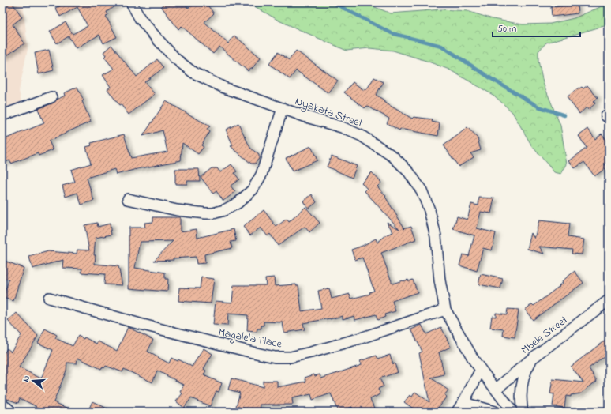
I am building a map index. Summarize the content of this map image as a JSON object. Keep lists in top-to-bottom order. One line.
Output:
{"streets":{"street":["Nyakata Street","Mbele Street","Magalela Place"]},"crossings":[["Nyakata Street","Mbele Street"],["Nyakata Street","Magalela Place"]],"scale_bar":"50 m","north":"left"}
